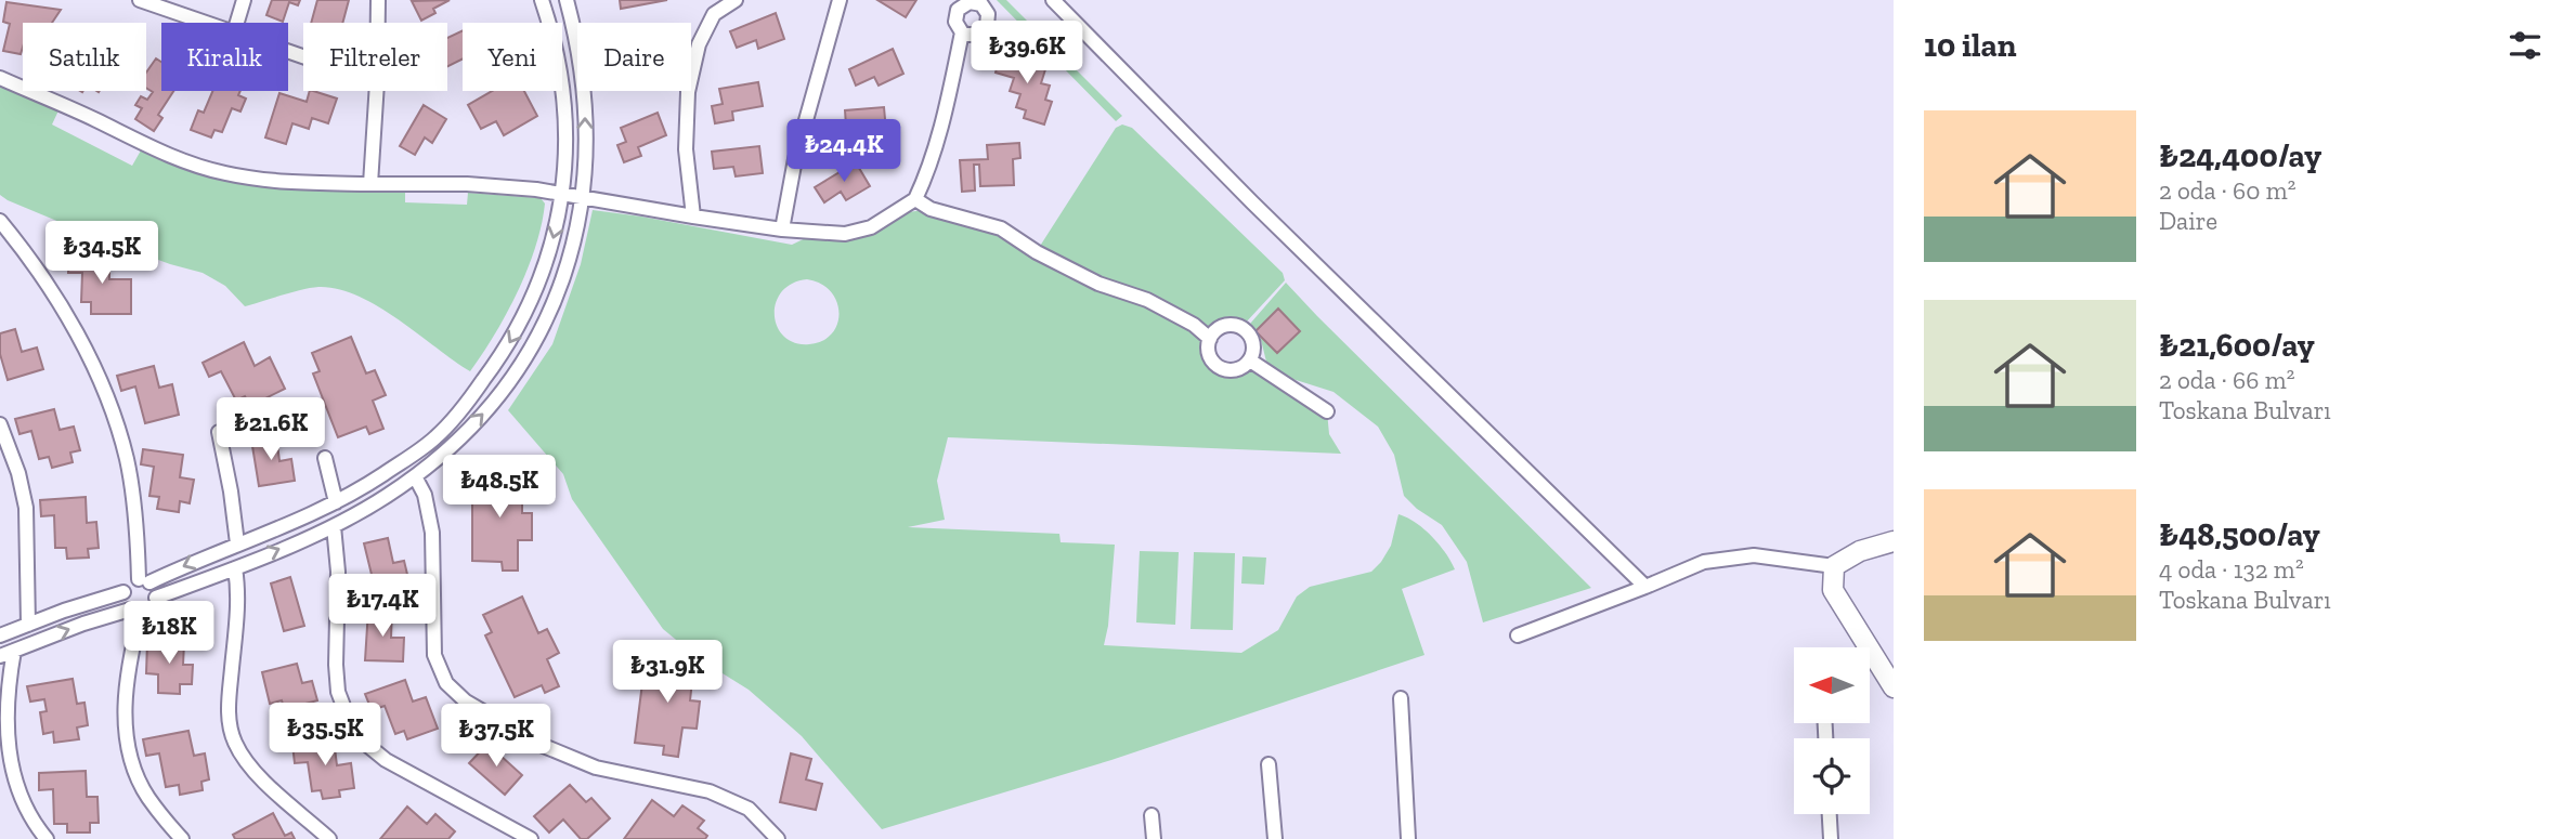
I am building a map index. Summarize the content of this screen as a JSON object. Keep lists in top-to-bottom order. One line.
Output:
{"north":"left","page":{"heading":"10 ilan","price":["₺39.6K","₺24.4K","₺34.5K","₺21.6K","₺48.5K","₺17.4K","₺18K","₺31.9K","₺35.5K","₺37.5K"],"chip":["Satılık","Kiralık","Filtreler","Yeni","Daire"],"list":[{"name":"₺24,400/ay","note":"2 oda · 60 m² · Daire"},{"name":"₺21,600/ay","note":"2 oda · 66 m² · Toskana Bulvarı"},{"name":"₺48,500/ay","note":"4 oda · 132 m² · Toskana Bulvarı"}]}}
